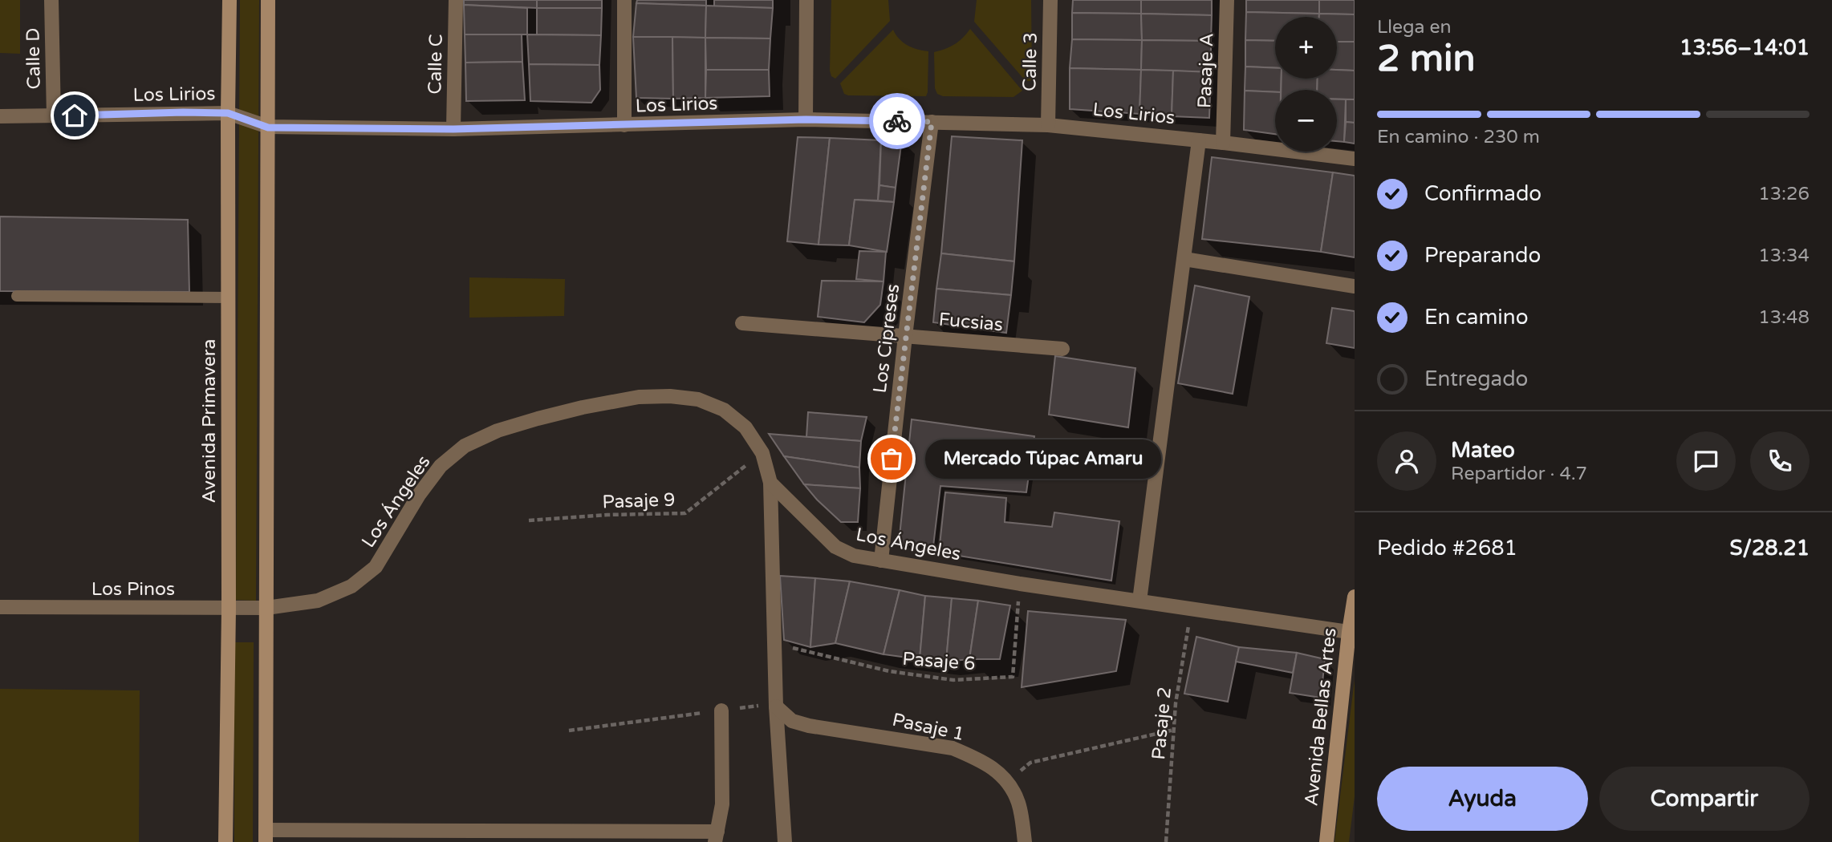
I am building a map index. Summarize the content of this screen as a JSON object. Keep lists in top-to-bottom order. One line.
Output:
{"streets":{"street":["Calle D","Calle 3","Calle C","Pasaje A","Los Lirios","Fucsias","Los Cipreses","Avenida Primavera","Los Ángeles","Los Pinos","Avenida Bellas Artes","Pasaje 1"],"path":["Pasaje 9","Pasaje 6","Pasaje 2"]},"crossings":[["Calle D","Los Lirios"],["Calle 3","Los Lirios"],["Calle C","Los Lirios"],["Pasaje A","Los Lirios"],["Los Lirios","Los Cipreses"],["Los Lirios","Avenida Primavera"],["Fucsias","Los Cipreses"],["Los Cipreses","Los Ángeles"],["Avenida Primavera","Los Pinos"],["Pasaje 9","Los Ángeles"],["Los Ángeles","Los Pinos"],["Los Ángeles","Pasaje 6"],["Los Ángeles","Avenida Bellas Artes"],["Los Ángeles","Pasaje 2"]],"places":["Mercado Túpac Amaru"],"page":{"heading":["2 min","Llega en","13:56–14:01"],"panel":["Mateo","Repartidor · 4.7","Pedido #2681","S/28.21"],"map_buttons":["+","−"],"bar":"En camino · 230 m","list":[["Confirmado","13:26"],["Preparando","13:34"],["En camino","13:48"],"Entregado"],"bubble":"Mercado Túpac Amaru","buttons":["Ayuda","Compartir"]}}
